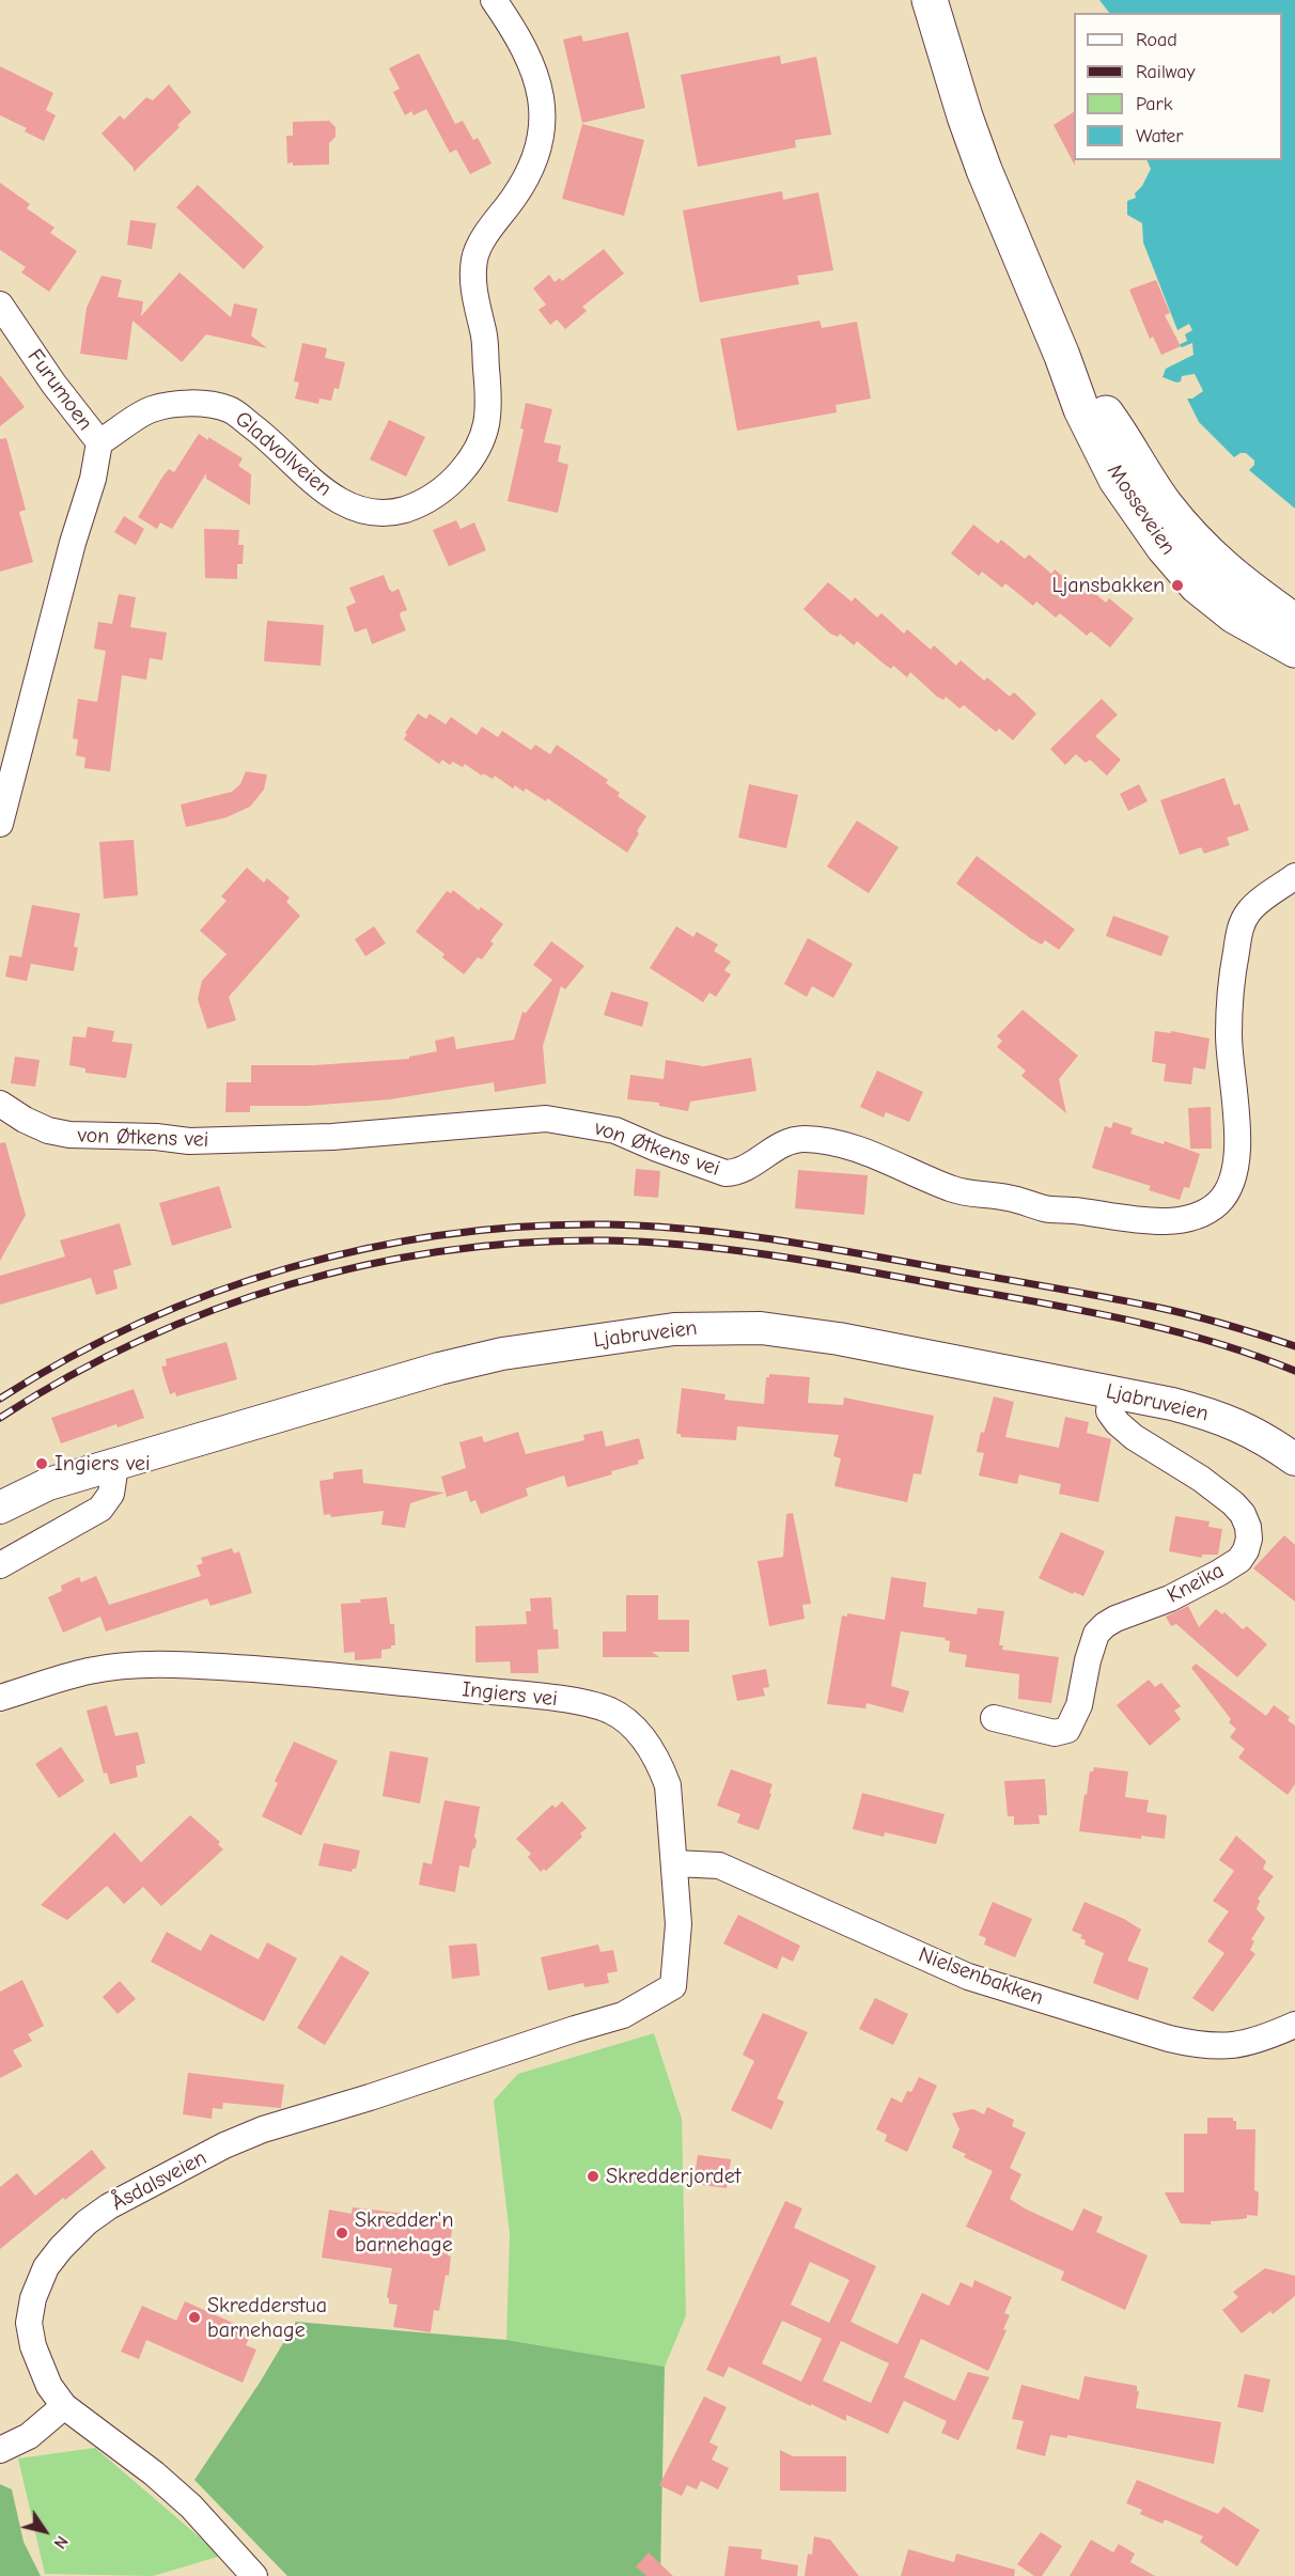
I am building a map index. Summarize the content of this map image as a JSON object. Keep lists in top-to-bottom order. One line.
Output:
{"streets":{"highway":["Mosseveien"],"street":["Furumoen","Gladvollveien","von Øtkens vei","Ljabruveien","Kneika","Ingiers vei","Nielsenbakken","Åsdalsveien"]},"crossings":[["Furumoen","Gladvollveien"],["Ljabruveien","Kneika"],["Ingiers vei","Nielsenbakken"],["Ingiers vei","Åsdalsveien"]],"places":["Ljansbakken","Ingiers vei","Skredderjordet","Skredder'n barnehage","Skredderstua barnehage"],"legend":["Road","Railway","Park","Water"],"north":"bottom right"}
